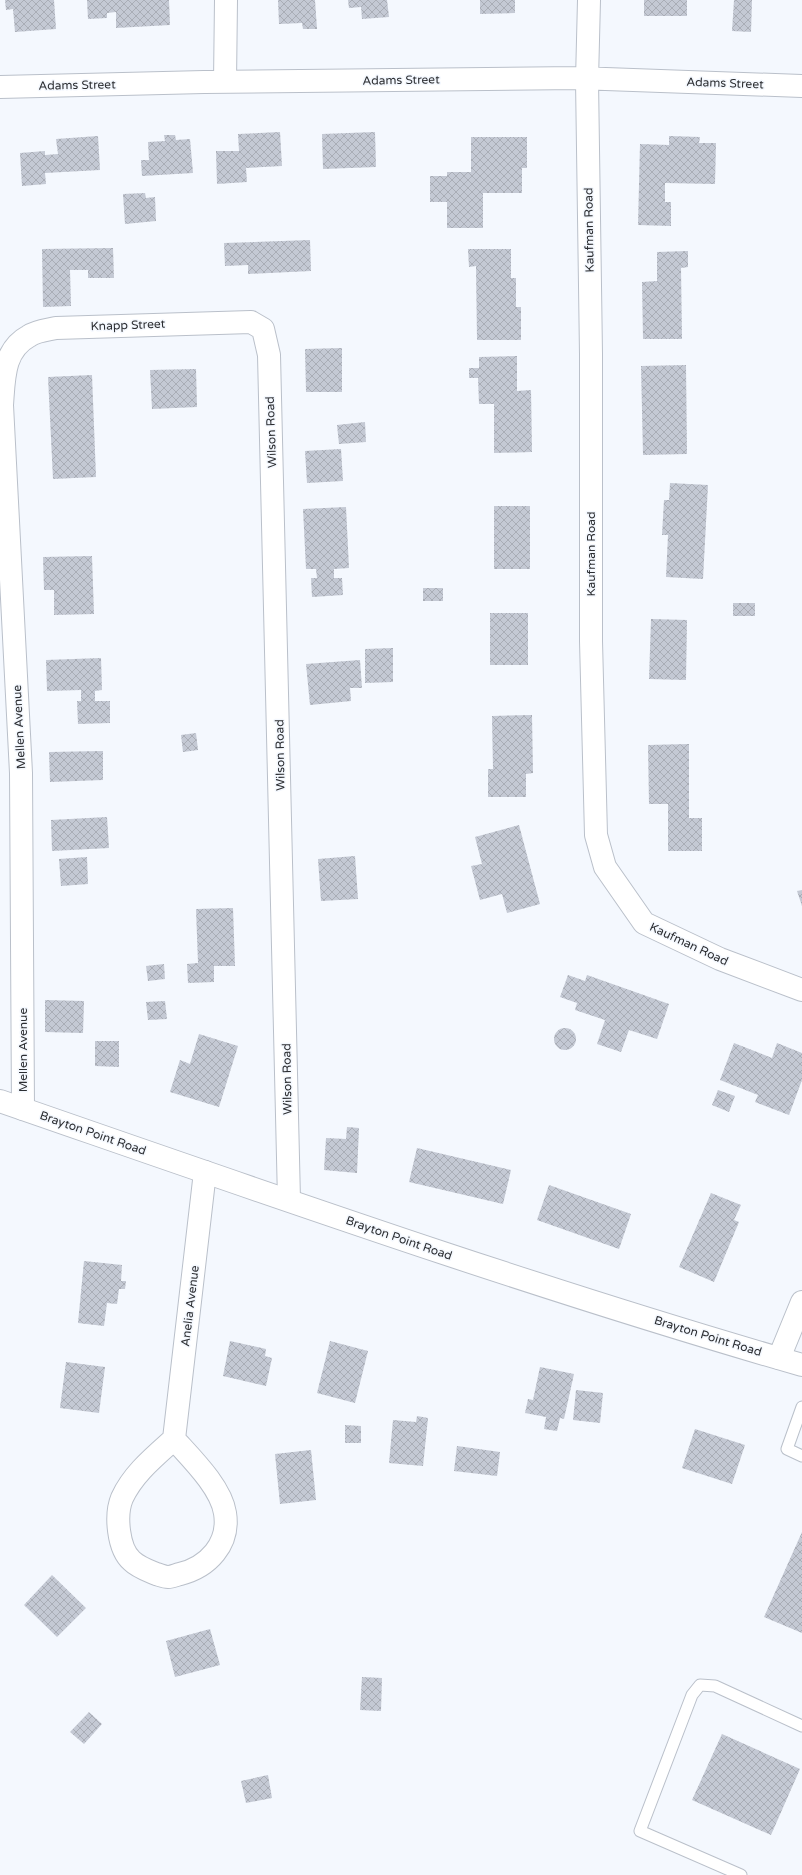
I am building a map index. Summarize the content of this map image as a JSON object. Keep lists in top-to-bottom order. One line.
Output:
{"streets":{"street":["Adams Street","Kaufman Road","Knapp Street","Wilson Road","Mellen Avenue","Brayton Point Road","Anelia Avenue"]},"crossings":[["Adams Street","Kaufman Road"],["Knapp Street","Wilson Road"],["Knapp Street","Mellen Avenue"],["Wilson Road","Brayton Point Road"],["Mellen Avenue","Brayton Point Road"],["Brayton Point Road","Anelia Avenue"]]}
